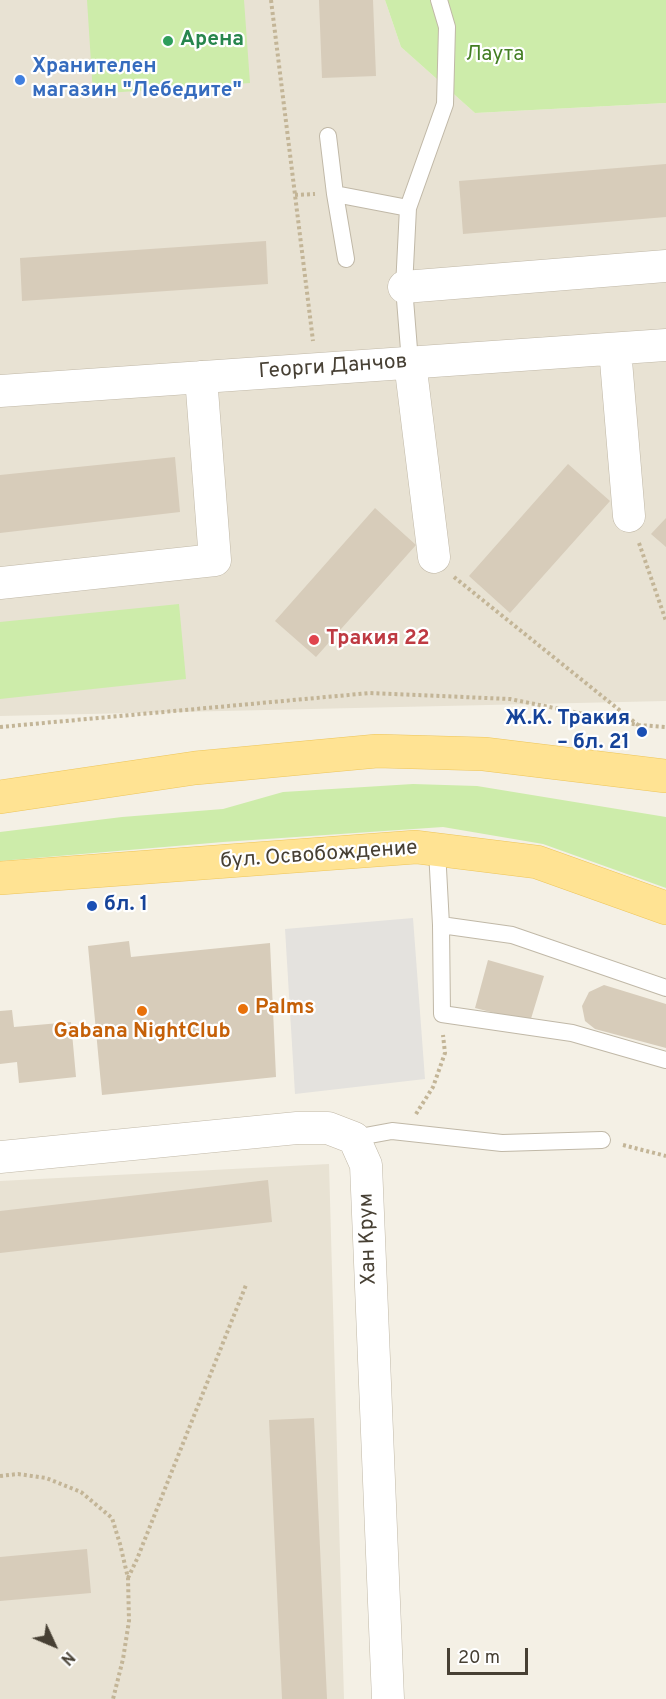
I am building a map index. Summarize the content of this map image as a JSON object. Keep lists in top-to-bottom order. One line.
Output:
{"streets":{"main road":["бул. Освобождение"],"street":["Георги Данчов","Хан Крум"]},"parks":["Лаута"],"places":["Арена","Хранителен магазин \"Лебедите\"","Тракия 22","Ж.К. Тракия – бл. 21","бл. 1","Palms","Gabana NightClub"],"scale_bar":"20 m","north":"bottom right"}
